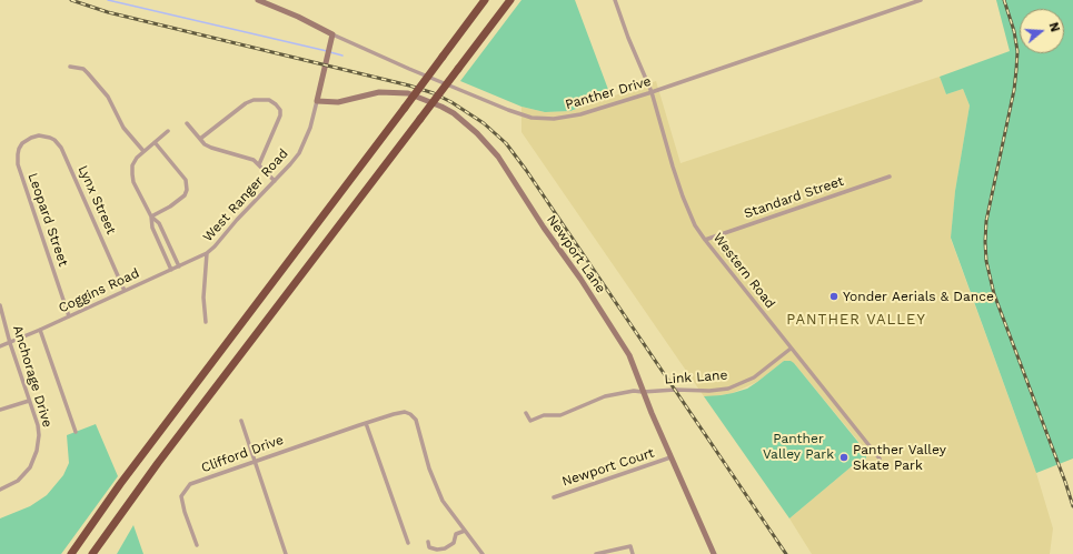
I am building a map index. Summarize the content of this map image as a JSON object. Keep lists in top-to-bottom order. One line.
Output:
{"streets":{"street":["Panther Drive","West Ranger Road","Standard Street","Lynx Street","Leopard Street","Newport Lane","Western Road","Coggins Road","Anchorage Drive","Link Lane","Clifford Drive","Newport Court"]},"crossings":[["Panther Drive","West Ranger Road"],["Panther Drive","Western Road"],["West Ranger Road","Newport Lane"],["West Ranger Road","Coggins Road"],["Standard Street","Western Road"],["Lynx Street","Leopard Street"],["Lynx Street","Coggins Road"],["Leopard Street","Coggins Road"],["Newport Lane","Link Lane"],["Newport Lane","Newport Court"],["Western Road","Link Lane"],["Coggins Road","Anchorage Drive"]],"districts":["PANTHER VALLEY"],"parks":["Panther Valley Park"],"places":["Yonder Aerials & Dance","Panther Valley Skate Park"],"north":"right"}
